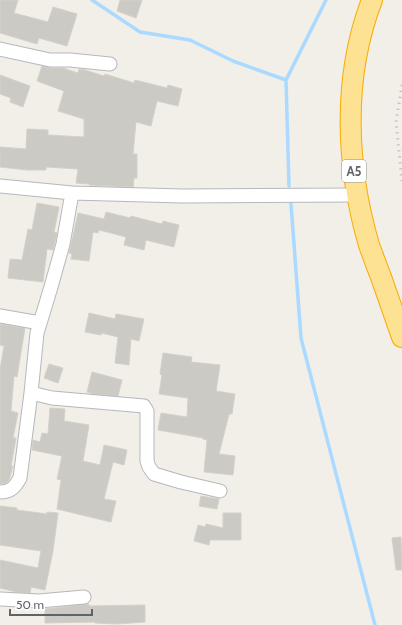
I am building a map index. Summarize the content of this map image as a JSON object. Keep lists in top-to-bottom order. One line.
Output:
{"streets":{"highway":["A5"]},"scale_bar":"50 m"}
